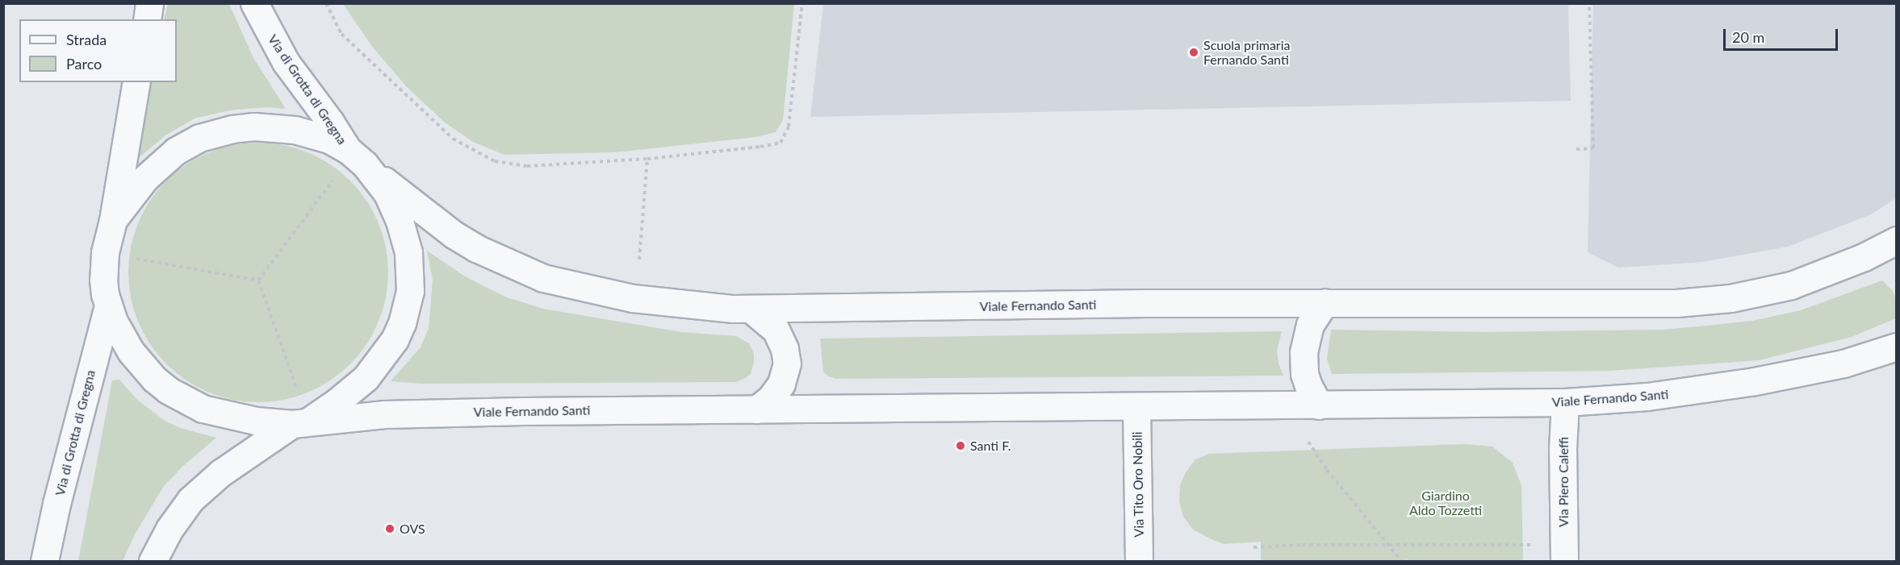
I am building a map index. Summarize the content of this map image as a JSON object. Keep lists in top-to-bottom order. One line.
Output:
{"streets":{"street":["Via di Grotta di Gregna","Viale Fernando Santi","Via Piero Caleffi","Via Tito Oro Nobili"]},"crossings":[["Via di Grotta di Gregna","Viale Fernando Santi"],["Viale Fernando Santi","Via Piero Caleffi"],["Viale Fernando Santi","Via Tito Oro Nobili"]],"parks":["Giardino Aldo Tozzetti"],"places":["Scuola primaria Fernando Santi","Santi F.","OVS"],"legend":["Strada","Parco"],"scale_bar":"20 m"}
